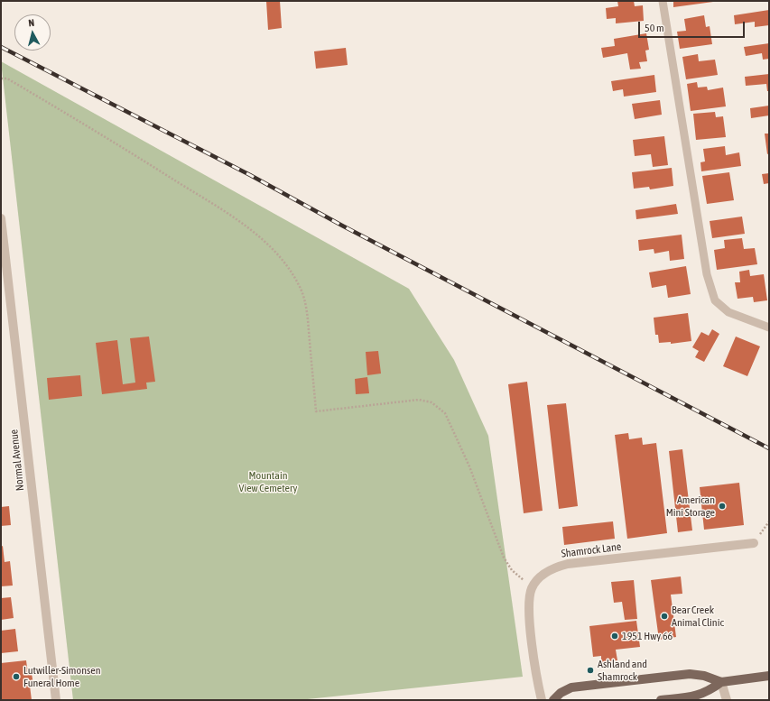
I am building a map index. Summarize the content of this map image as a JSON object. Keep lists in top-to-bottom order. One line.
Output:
{"streets":{"street":["Normal Avenue","Shamrock Lane"]},"parks":["Mountain View Cemetery"],"places":["American Mini Storage","Bear Creek Animal Clinic","1951 Hwy 66","Ashland and Shamrock","Lutwiller-Simonsen Funeral Home"],"scale_bar":"50 m","north":"top"}
